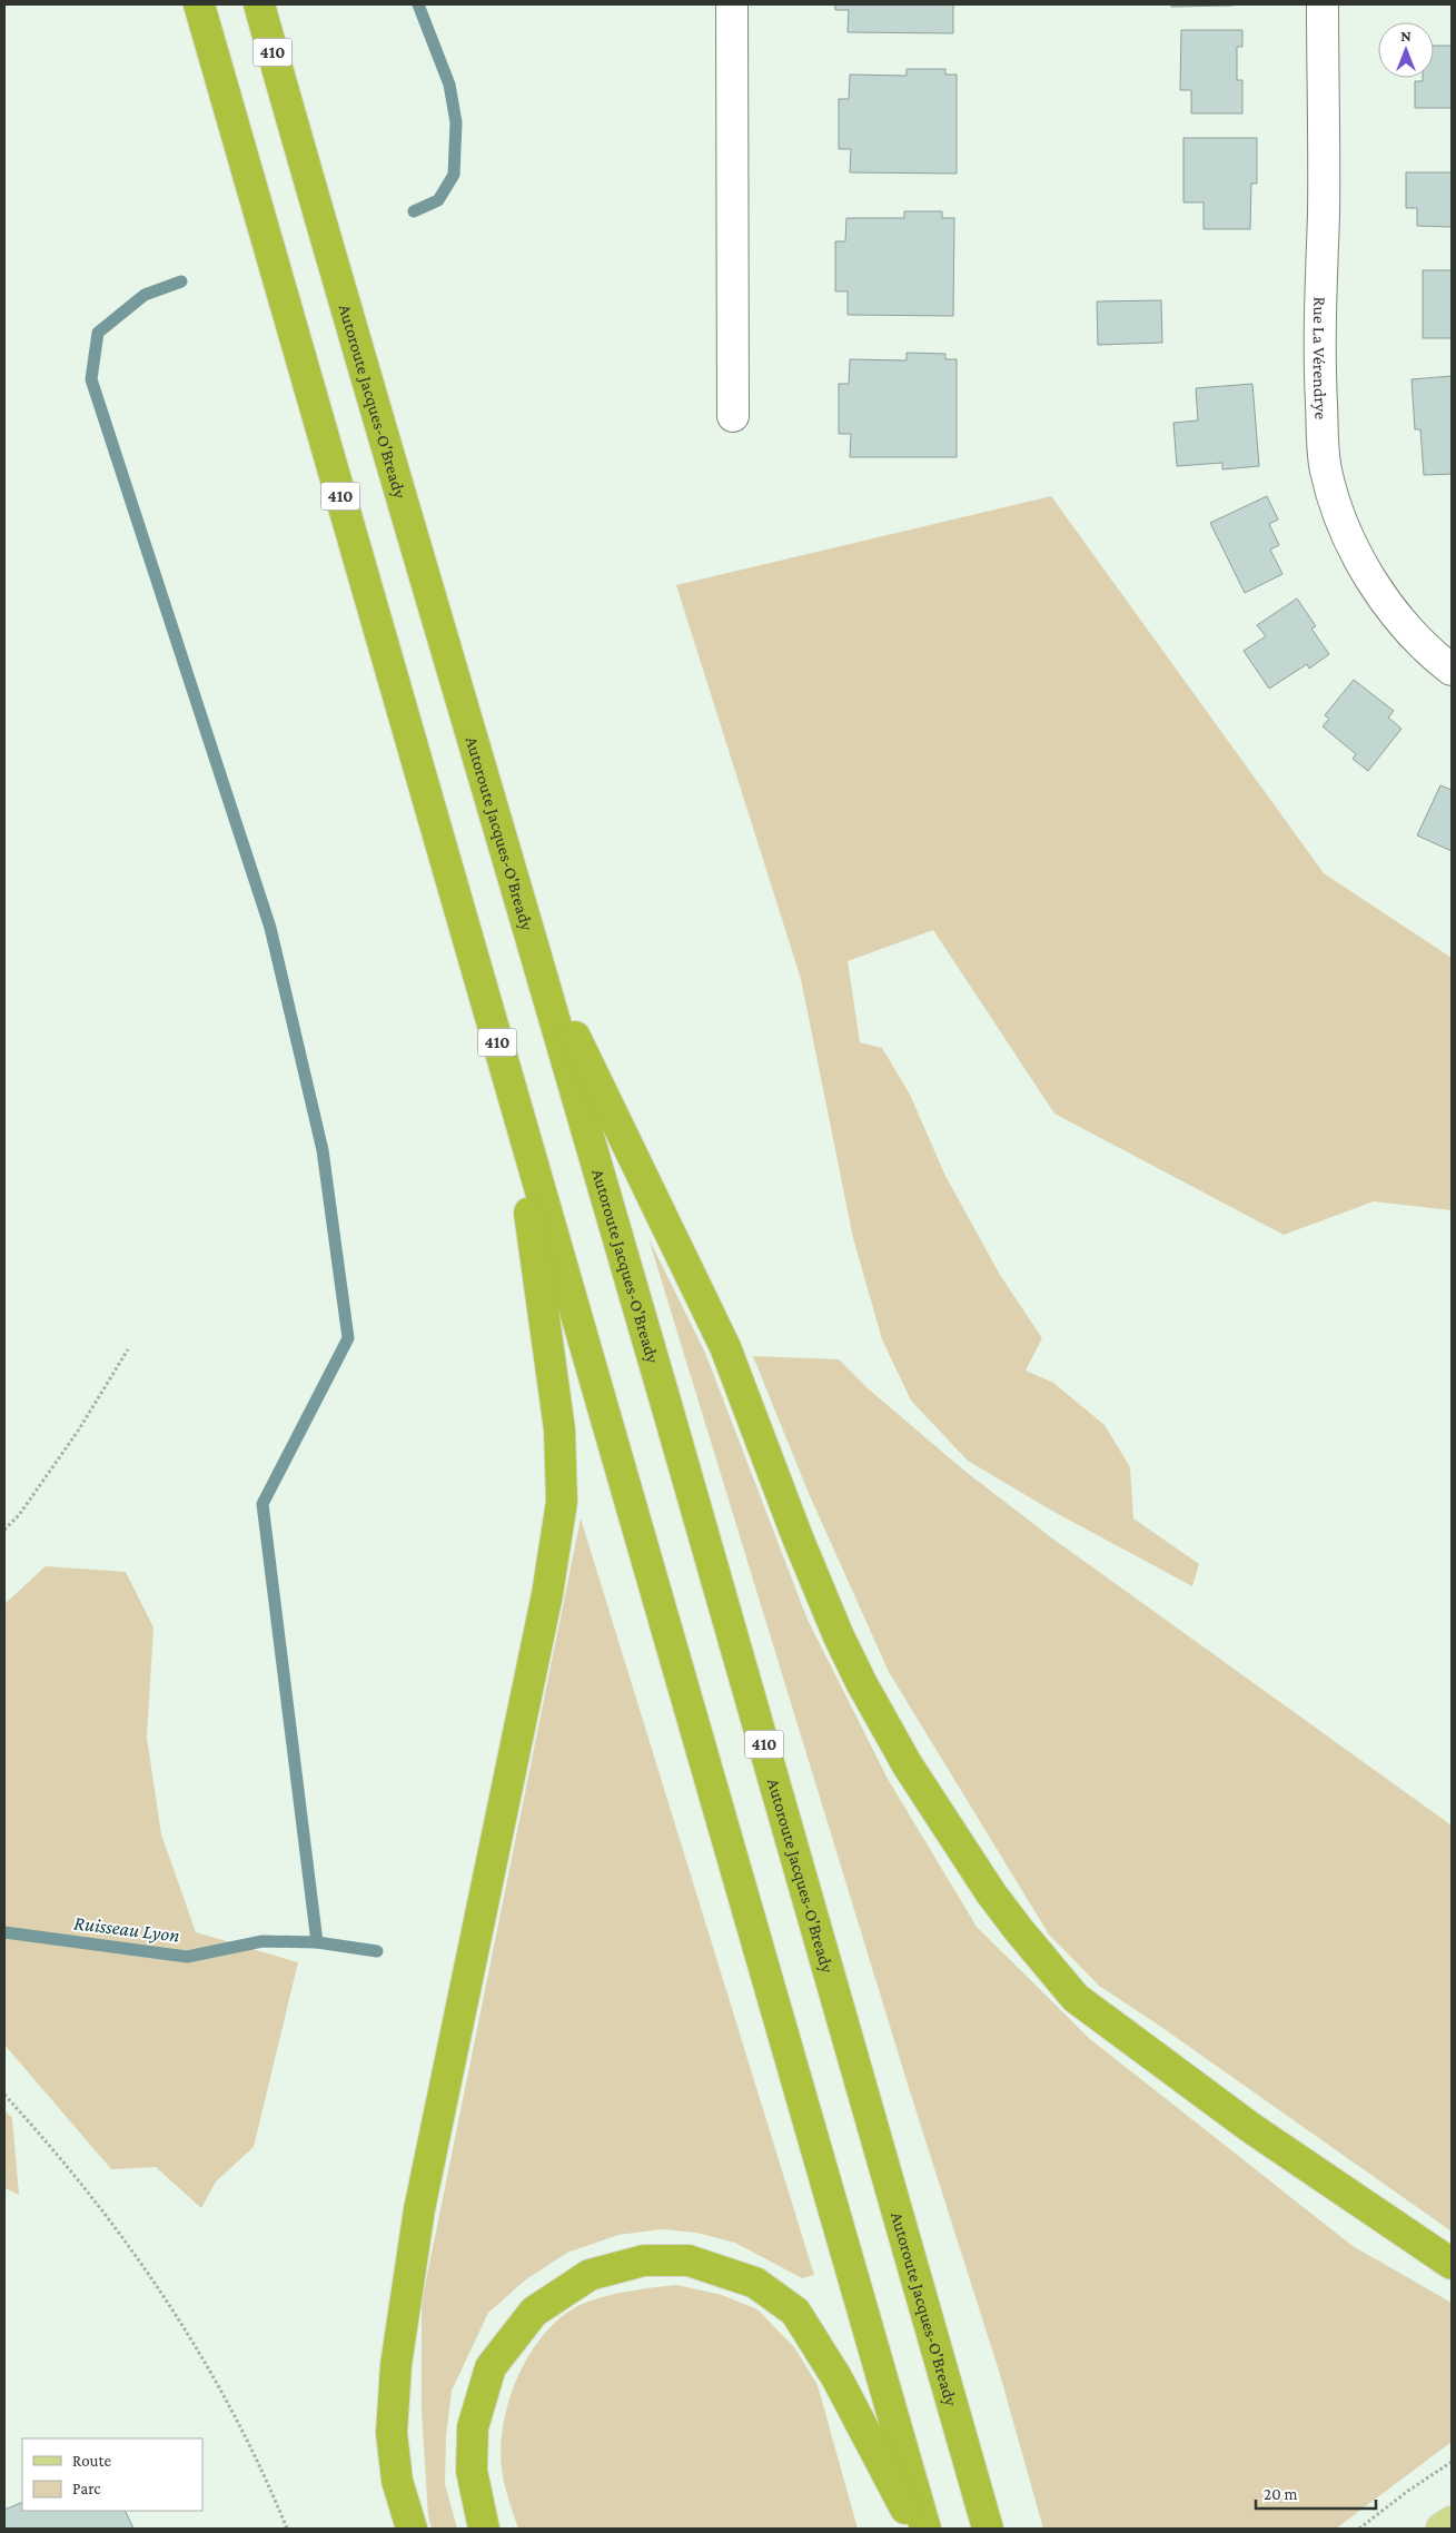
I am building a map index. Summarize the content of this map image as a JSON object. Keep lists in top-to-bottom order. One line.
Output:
{"streets":{"highway":["410","Autoroute Jacques-O'Bready"],"street":["Rue La Vérendrye"]},"water":["Ruisseau Lyon"],"legend":["Route","Parc"],"scale_bar":"20 m","north":"top"}
